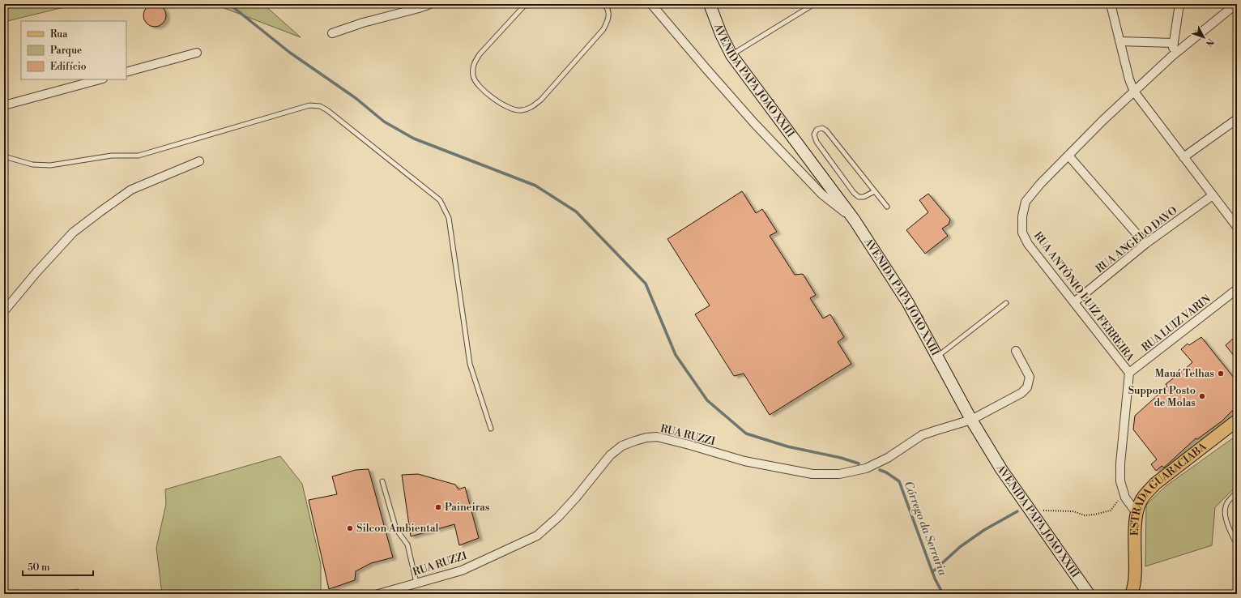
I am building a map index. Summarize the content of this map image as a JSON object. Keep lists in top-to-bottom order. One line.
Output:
{"streets":{"main road":["ESTRADA GUARACIABA"],"street":["AVENIDA PAPA JOÃO XXIII","RUA ANGELO DAVO","RUA ANTÔNIO LUIZ FERREIRA","RUA LUIZ VARIN","RUA RUZZI"]},"crossings":[["AVENIDA PAPA JOÃO XXIII","RUA RUZZI"],["RUA ANGELO DAVO","RUA ANTÔNIO LUIZ FERREIRA"],["RUA ANTÔNIO LUIZ FERREIRA","RUA LUIZ VARIN"],["RUA ANTÔNIO LUIZ FERREIRA","ESTRADA GUARACIABA"]],"water":["Córrego da Serraria"],"places":["Mauá Telhas","Support Posto de Molas","Paineiras","Silcon Ambiental"],"legend":["Rua","Parque","Edifício"],"scale_bar":"50 m","north":"bottom right"}
